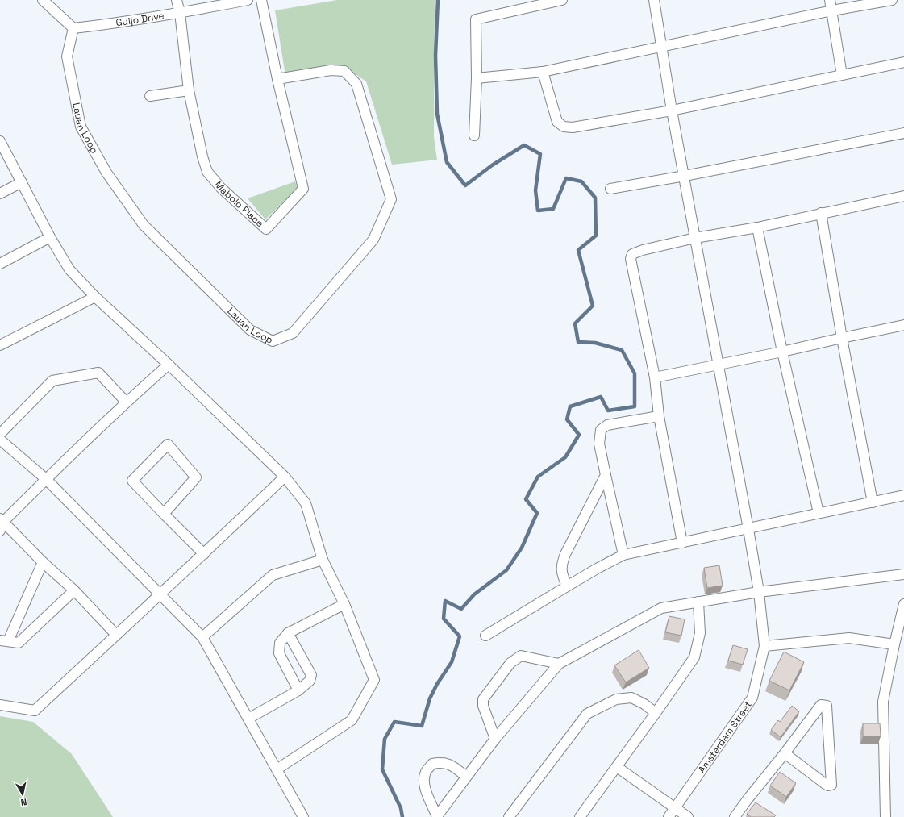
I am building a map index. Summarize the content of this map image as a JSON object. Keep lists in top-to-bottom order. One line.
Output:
{"streets":{"street":["Guijo Drive","Lauan Loop","Mabolo Place","Amsterdam Street"]},"crossings":[["Guijo Drive","Lauan Loop"],["Guijo Drive","Mabolo Place"],["Lauan Loop","Mabolo Place"]],"north":"bottom"}
